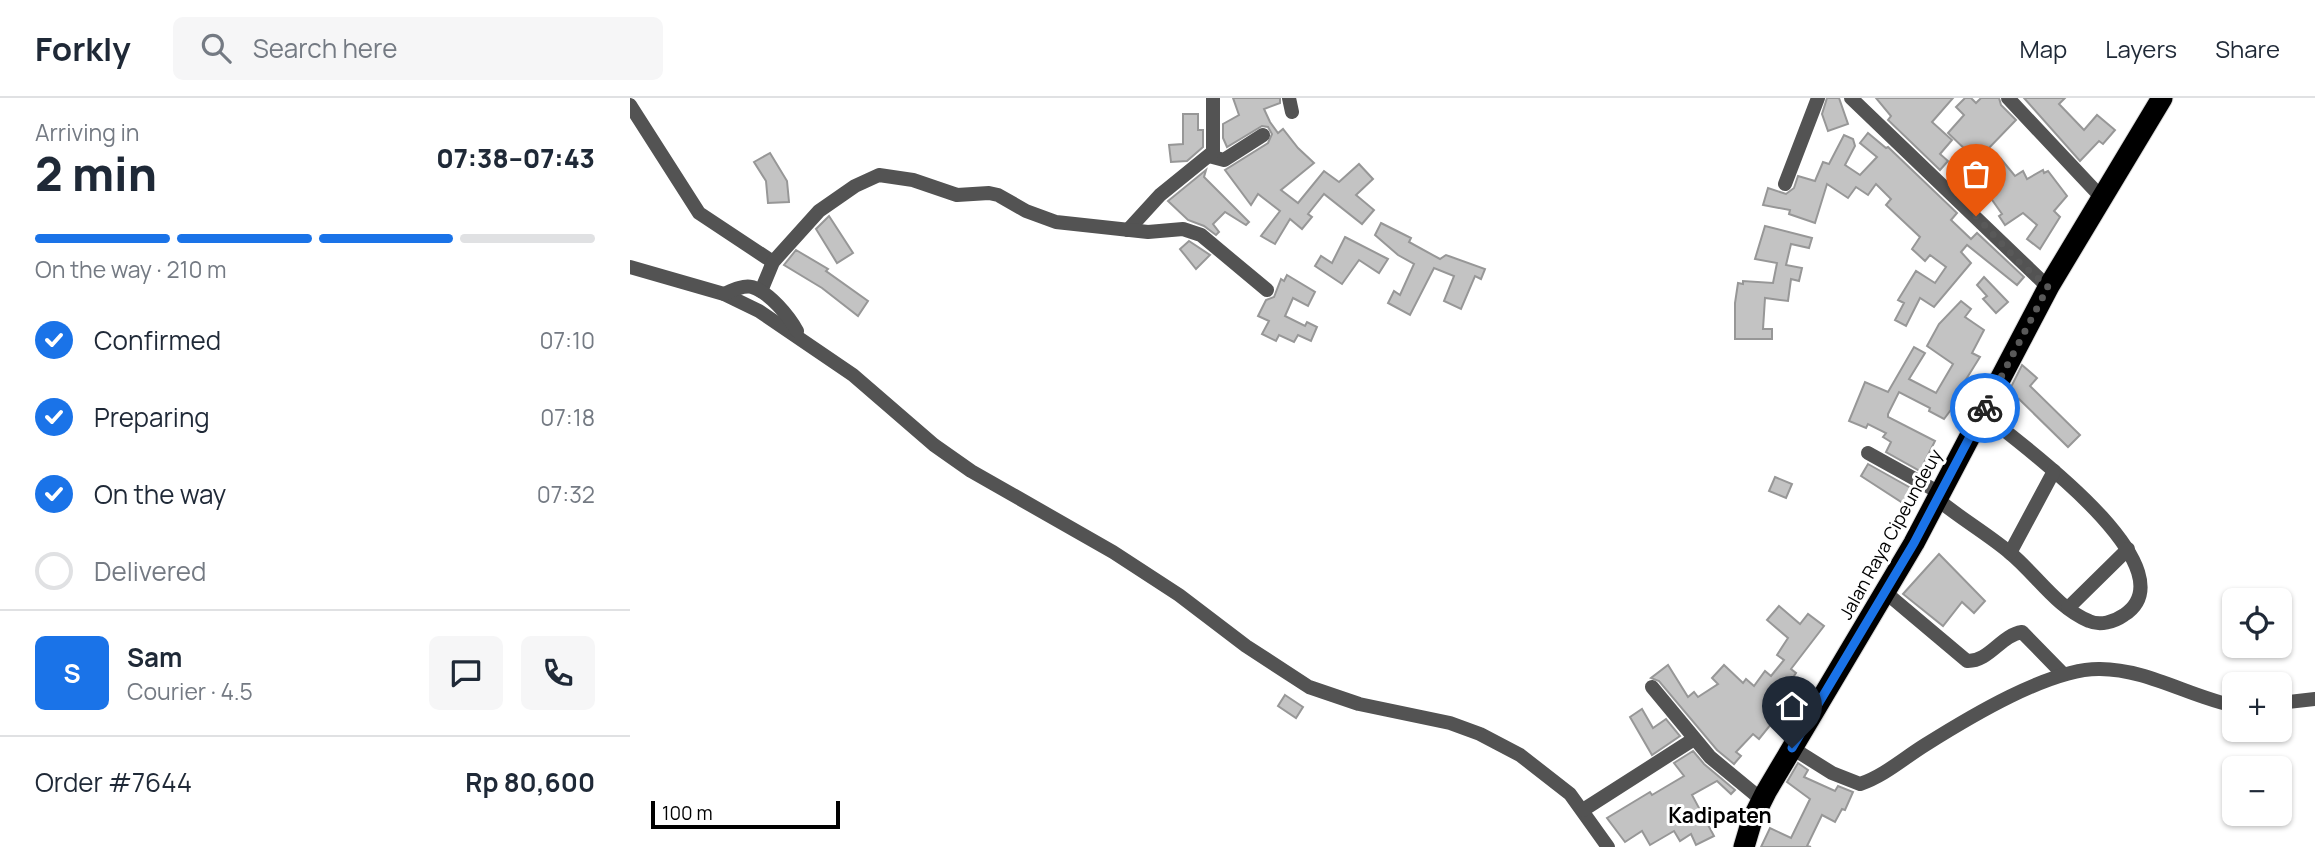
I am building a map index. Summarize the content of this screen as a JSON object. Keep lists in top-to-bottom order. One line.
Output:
{"streets":{"highway":["Jalan Raya Cipeundeuy"]},"districts":["Kadipaten"],"scale_bar":"100 m","page":{"header":"Forkly","search":"Search here","nav":["Map","Layers","Share"],"heading":["2 min","Arriving in","07:38–07:43"],"panel":["Sam","Courier · 4.5","Order #7644","Rp 80,600"],"bar":"On the way · 210 m","list":[["Confirmed","07:10"],["Preparing","07:18"],["On the way","07:32"],"Delivered"],"map_buttons":["+","−"],"round":"S","scale":"100 m"}}
